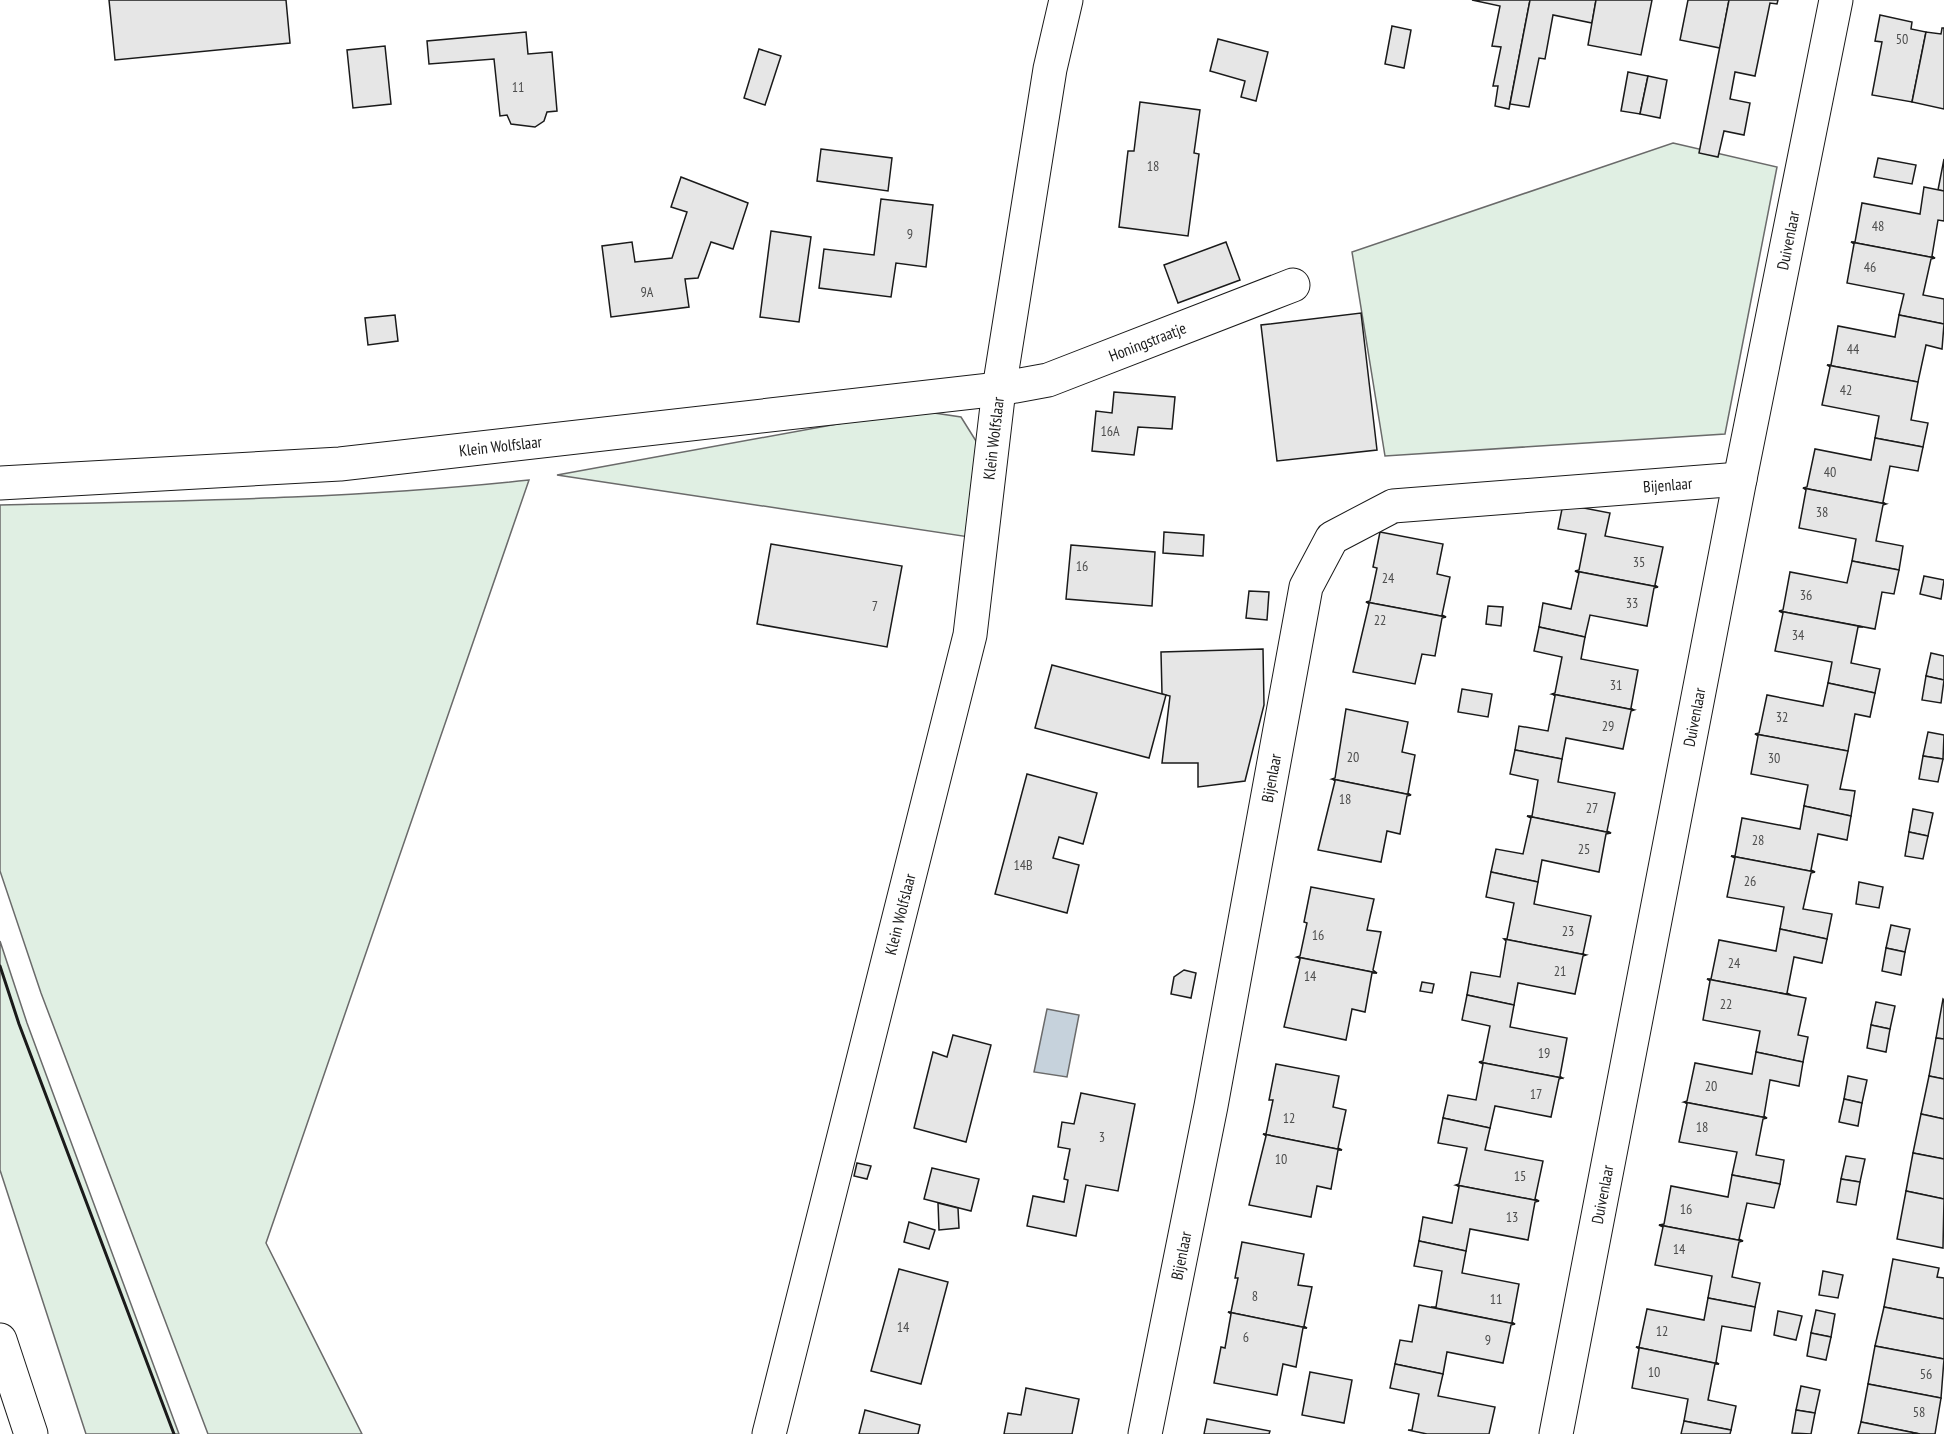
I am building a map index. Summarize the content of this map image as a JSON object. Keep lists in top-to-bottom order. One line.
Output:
{"streets":{"street":["Duivenlaar","Honingstraatje","Klein Wolfslaar","Bijenlaar"]},"crossings":[["Duivenlaar","Bijenlaar"],["Honingstraatje","Klein Wolfslaar"]],"house_numbers":["50","11","18","48","9","46","9A","44","42","16A","40","38","35","16","24","36","33","7","22","34","31","32","29","20","30","18","27","28","25","14B","26","23","16","24","21","14","22","19","20","17","12","18","3","10","15","16","13","14","8","11","14","12","6","9","10","56","58"]}
